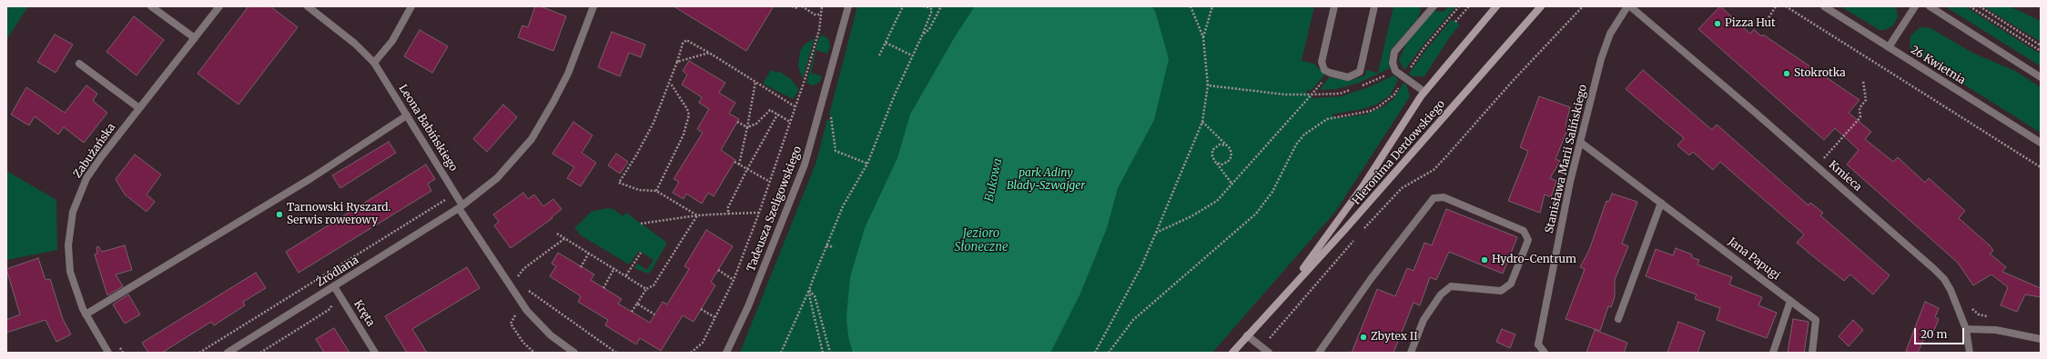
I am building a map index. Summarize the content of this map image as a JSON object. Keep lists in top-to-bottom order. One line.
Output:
{"streets":{"main road":["Hieronima Derdowskiego"],"street":["26 Kwietnia","Leona Babińskiego","Zabużańska","Stanisława Marii Salińskiego","Kmieca","Tadeusza Szeligowskiego","Jana Papugi","Źródlana","Kręta"]},"crossings":[["Leona Babińskiego","Źródlana"],["Stanisława Marii Salińskiego","Jana Papugi"],["Źródlana","Kręta"]],"water":["Bukowa","Jezioro Słoneczne"],"parks":["park Adiny Blady-Szwajger"],"places":["Pizza Hut","Stokrotka","Tarnowski Ryszard. Serwis rowerowy","Hydro-Centrum","Zbytex II"],"scale_bar":"20 m"}
